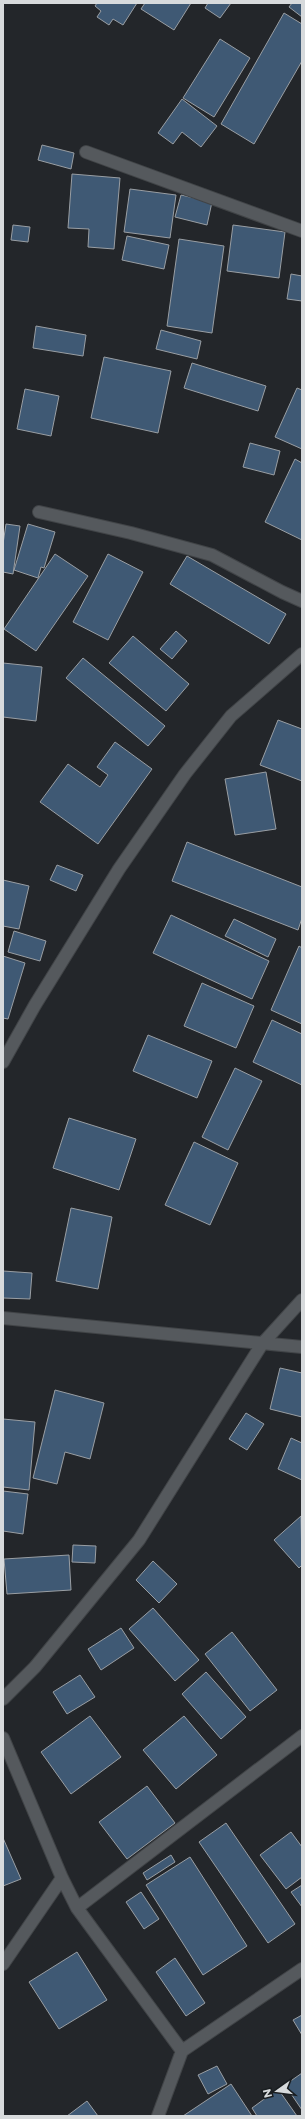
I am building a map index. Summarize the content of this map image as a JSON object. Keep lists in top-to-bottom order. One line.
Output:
{"north":"left"}
